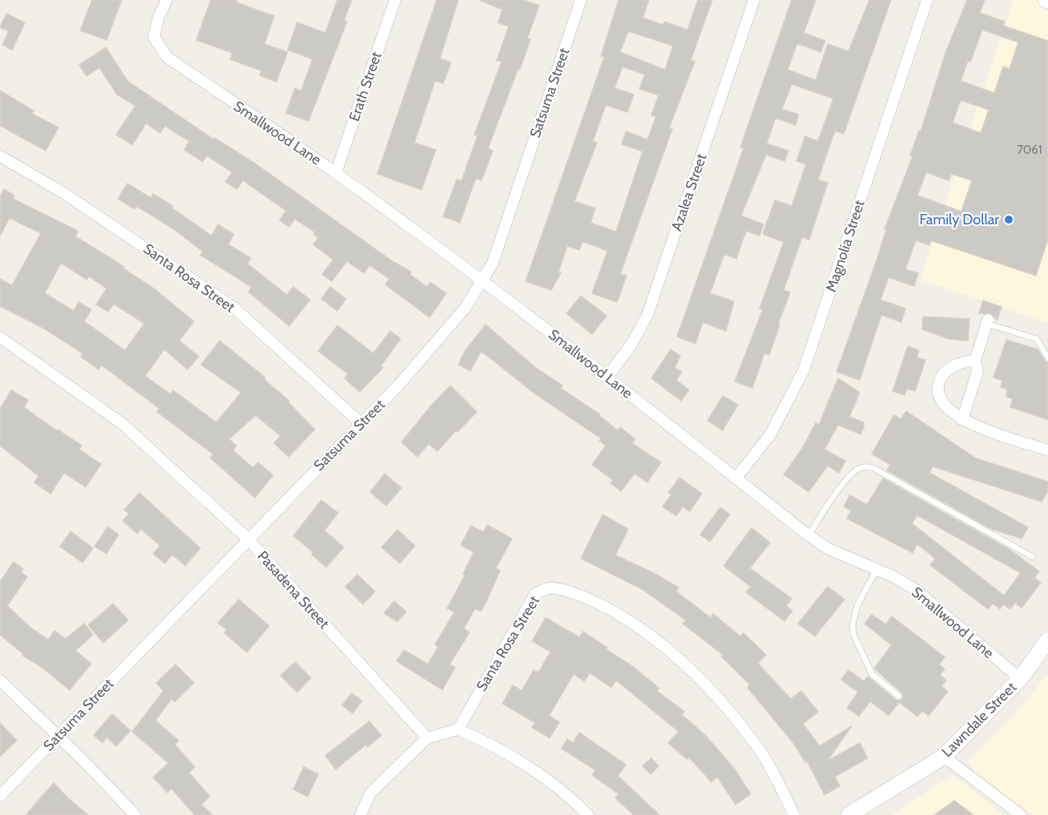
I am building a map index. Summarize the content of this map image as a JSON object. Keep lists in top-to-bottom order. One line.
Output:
{"streets":{"main road":["Lawndale Street"],"street":["Erath Street","Satsuma Street","Smallwood Lane","Azalea Street","Magnolia Street","Santa Rosa Street","Pasadena Street"]},"crossings":[["Erath Street","Smallwood Lane"],["Satsuma Street","Smallwood Lane"],["Satsuma Street","Santa Rosa Street"],["Satsuma Street","Pasadena Street"],["Smallwood Lane","Azalea Street"],["Smallwood Lane","Magnolia Street"],["Smallwood Lane","Lawndale Street"]],"places":["Family Dollar"],"house_numbers":["7061"]}
